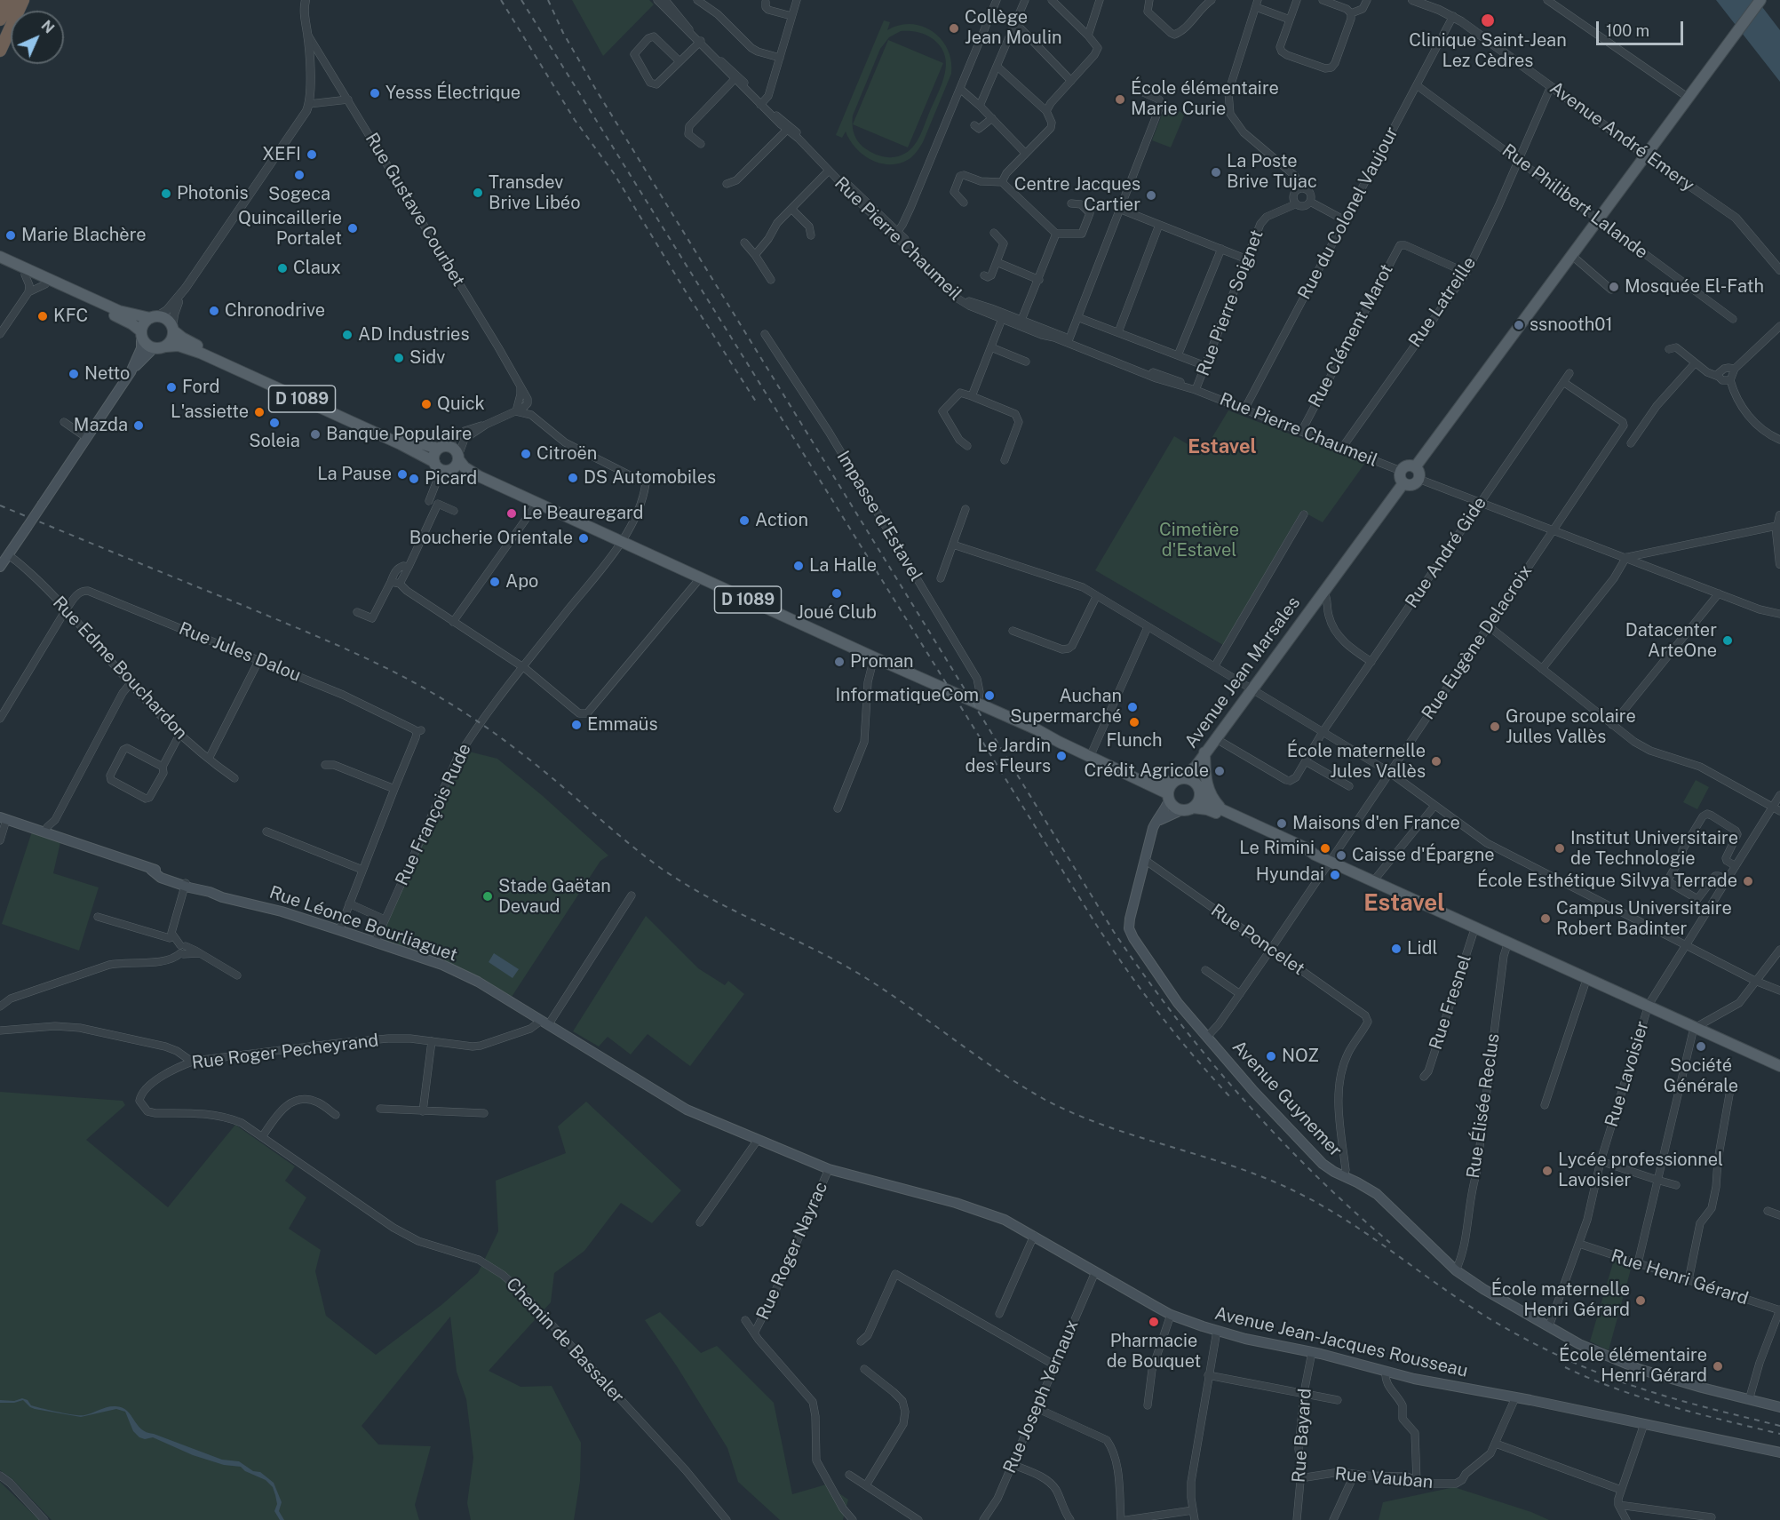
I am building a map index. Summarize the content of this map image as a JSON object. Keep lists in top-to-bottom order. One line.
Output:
{"streets":{"main road":["D 1089","Avenue Jean Marsales","Rue Léonce Bourliaguet","Avenue Guynemer","Avenue Jean-Jacques Rousseau"],"street":["Avenue André Emery","Rue Philibert Lalande","Rue Gustave Courbet","Rue du Colonel Vaujour","Rue Pierre Chaumeil","Rue Latreille","Rue Pierre Soignet","Rue Clément Marot","Impasse d'Estavel","Rue André Gide","Rue Eugène Delacroix","Rue Jules Dalou","Rue Edme Bouchardon","Rue François Rude","Rue Poncelet","Rue Fresnel","Rue Roger Pecheyrand","Rue Lavoisier","Rue Élisée Reclus","Rue Roger Nayrac","Rue Henri Gérard","Chemin de Bassaler","Rue Joseph Yernaux","Rue Bayard","Rue Vauban"]},"crossings":[["Avenue André Emery","Rue du Colonel Vaujour"],["Avenue André Emery","Rue Latreille"],["Rue Philibert Lalande","Rue du Colonel Vaujour"],["Rue Philibert Lalande","Rue Latreille"],["Rue du Colonel Vaujour","Rue Pierre Chaumeil"],["Rue Pierre Chaumeil","Rue Latreille"],["Rue Pierre Chaumeil","Rue Pierre Soignet"],["Rue Pierre Chaumeil","Rue Clément Marot"],["Rue Pierre Chaumeil","Avenue Jean Marsales"],["Rue Latreille","Rue Clément Marot"],["D 1089","Impasse d'Estavel"],["D 1089","Avenue Jean Marsales"],["D 1089","Rue François Rude"],["D 1089","Avenue Guynemer"],["Rue André Gide","Rue Eugène Delacroix"],["Rue André Gide","Avenue Jean Marsales"],["Rue Eugène Delacroix","Rue Poncelet"],["Rue Eugène Delacroix","Avenue Guynemer"],["Rue Jules Dalou","Rue Edme Bouchardon"],["Avenue Jean Marsales","Avenue Guynemer"],["Rue François Rude","Rue Léonce Bourliaguet"],["Rue Léonce Bourliaguet","Rue Roger Pecheyrand"],["Rue Léonce Bourliaguet","Avenue Jean-Jacques Rousseau"],["Rue Poncelet","Avenue Guynemer"],["Rue Roger Pecheyrand","Chemin de Bassaler"],["Rue Roger Pecheyrand","Avenue Jean-Jacques Rousseau"],["Rue Lavoisier","Avenue Guynemer"],["Rue Lavoisier","Rue Henri Gérard"],["Avenue Guynemer","Rue Élisée Reclus"],["Rue Roger Nayrac","Avenue Jean-Jacques Rousseau"],["Avenue Jean-Jacques Rousseau","Rue Joseph Yernaux"],["Avenue Jean-Jacques Rousseau","Rue Bayard"],["Avenue Jean-Jacques Rousseau","Rue Vauban"],["Rue Bayard","Rue Vauban"]],"districts":["Estavel","Estavel"],"parks":["Cimetière d'Estavel"],"places":["Clinique Saint-Jean Lez Cèdres","Collège Jean Moulin","Yesss Électrique","École élémentaire Marie Curie","XEFI","La Poste Brive Tujac","Sogeca","Transdev Brive Libéo","Photonis","Centre Jacques Cartier","Quincaillerie Portalet","Marie Blachère","Claux","Mosquée El-Fath","Chronodrive","KFC","ssnooth01","AD Industries","Sidv","Netto","Ford","Quick","L'assiette","Soleia","Mazda","Banque Populaire","Citroën","La Pause","DS Automobiles","Picard","Le Beauregard","Action","Boucherie Orientale","La Halle","Apo","Joué Club","Datacenter ArteOne","Proman","InformatiqueCom","Auchan Supermarché","Flunch","Emmaüs","Groupe scolaire Julles Vallès","Le Jardin des Fleurs","École maternelle Jules Vallès","Crédit Agricole","Maisons d'en France","Le Rimini","Institut Universitaire de Technologie","Caisse d'Épargne","Hyundai","École Esthétique Silvya Terrade","Stade Gaëtan Devaud","Campus Universitaire Robert Badinter","Lidl","Société Générale","NOZ","Lycée professionnel Lavoisier","École maternelle Henri Gérard","Pharmacie de Bouquet","École élémentaire Henri Gérard"],"scale_bar":"100 m","north":"top right"}
